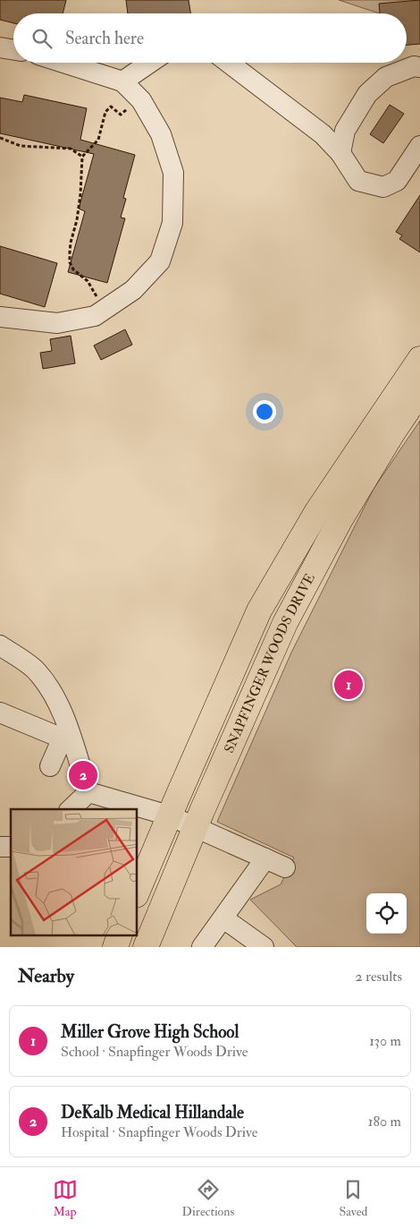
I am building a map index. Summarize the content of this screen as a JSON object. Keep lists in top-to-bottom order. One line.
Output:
{"streets":{"main road":["SNAPFINGER WOODS DRIVE"]},"page":{"search":"Search here","pins":["1","2"],"heading":["Nearby","2 results"],"list":[{"mark":"1","name":"Miller Grove High School","note":"School · Snapfinger Woods Drive","value":"130 m"},{"mark":"2","name":"DeKalb Medical Hillandale","note":"Hospital · Snapfinger Woods Drive","value":"180 m"}],"nav":["Map","Directions","Saved"]}}
